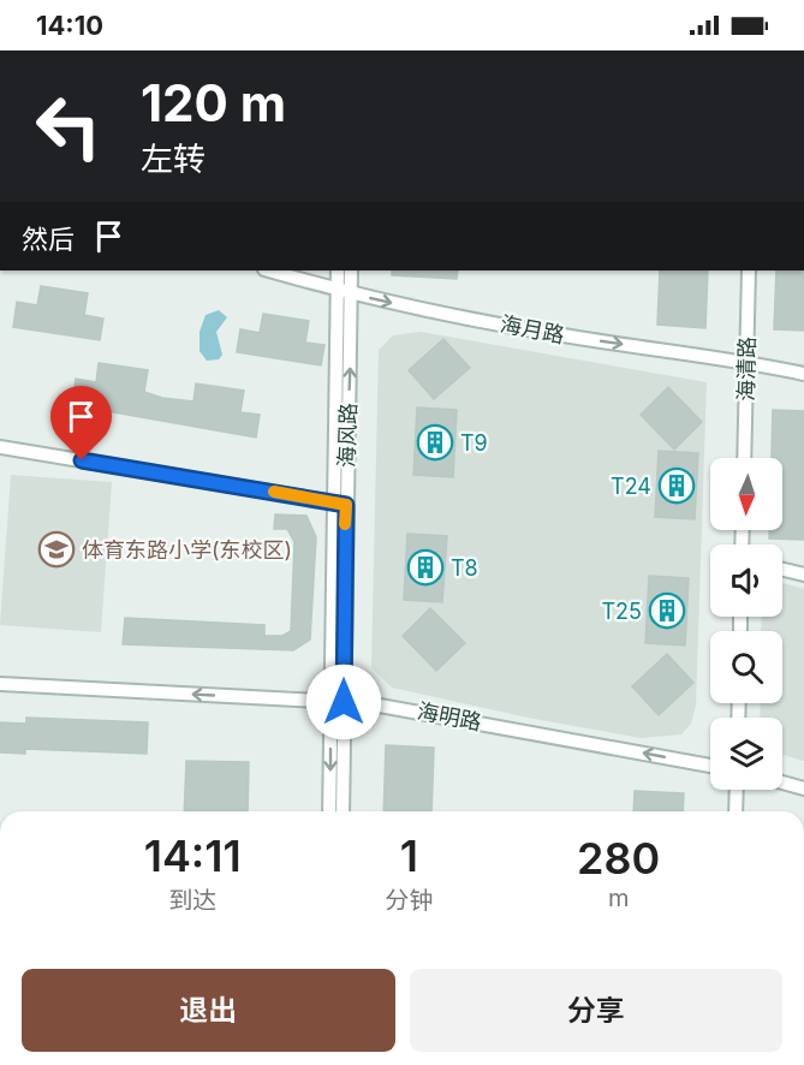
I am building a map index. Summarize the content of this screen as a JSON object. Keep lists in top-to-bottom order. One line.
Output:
{"streets":{"street":["海月路","海清路","海风路","海明路"]},"crossings":[["海月路","海清路"],["海月路","海风路"],["海风路","海明路"]],"one_way":["海月路","海明路"],"places":{"building":["T9","T24","T8","T25"],"school or university":["体育东路小学(东校区)"]},"north":"bottom","page":{"status":"14:10","turn":["120 m","左转"],"then":"然后","eta":["14:11","到达","1","分钟","280","m"],"buttons":["退出","分享"]}}
